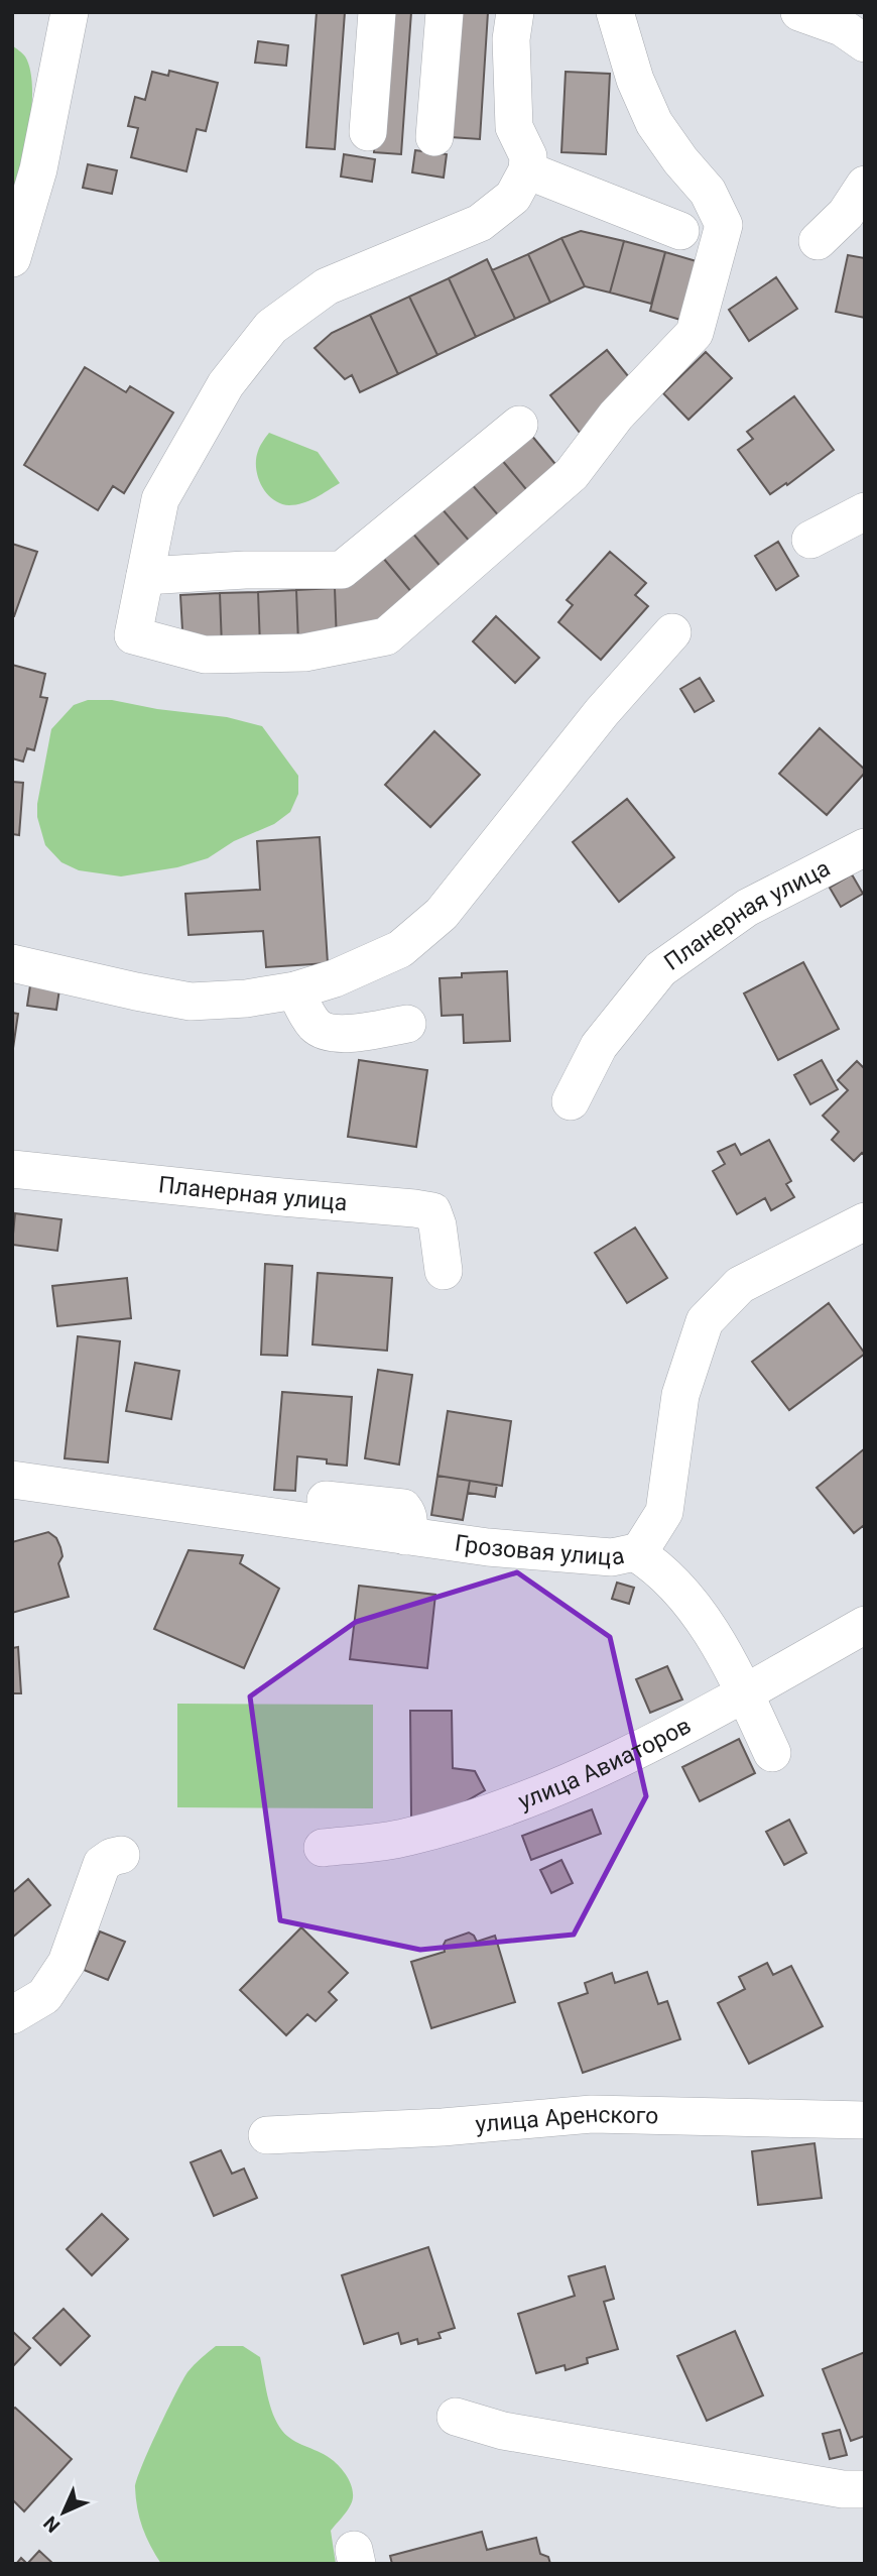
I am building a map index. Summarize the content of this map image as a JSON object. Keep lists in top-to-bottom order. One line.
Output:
{"streets":{"street":["Планерная улица","Грозовая улица","улица Авиаторов","улица Аренского"]},"north":"bottom left"}
